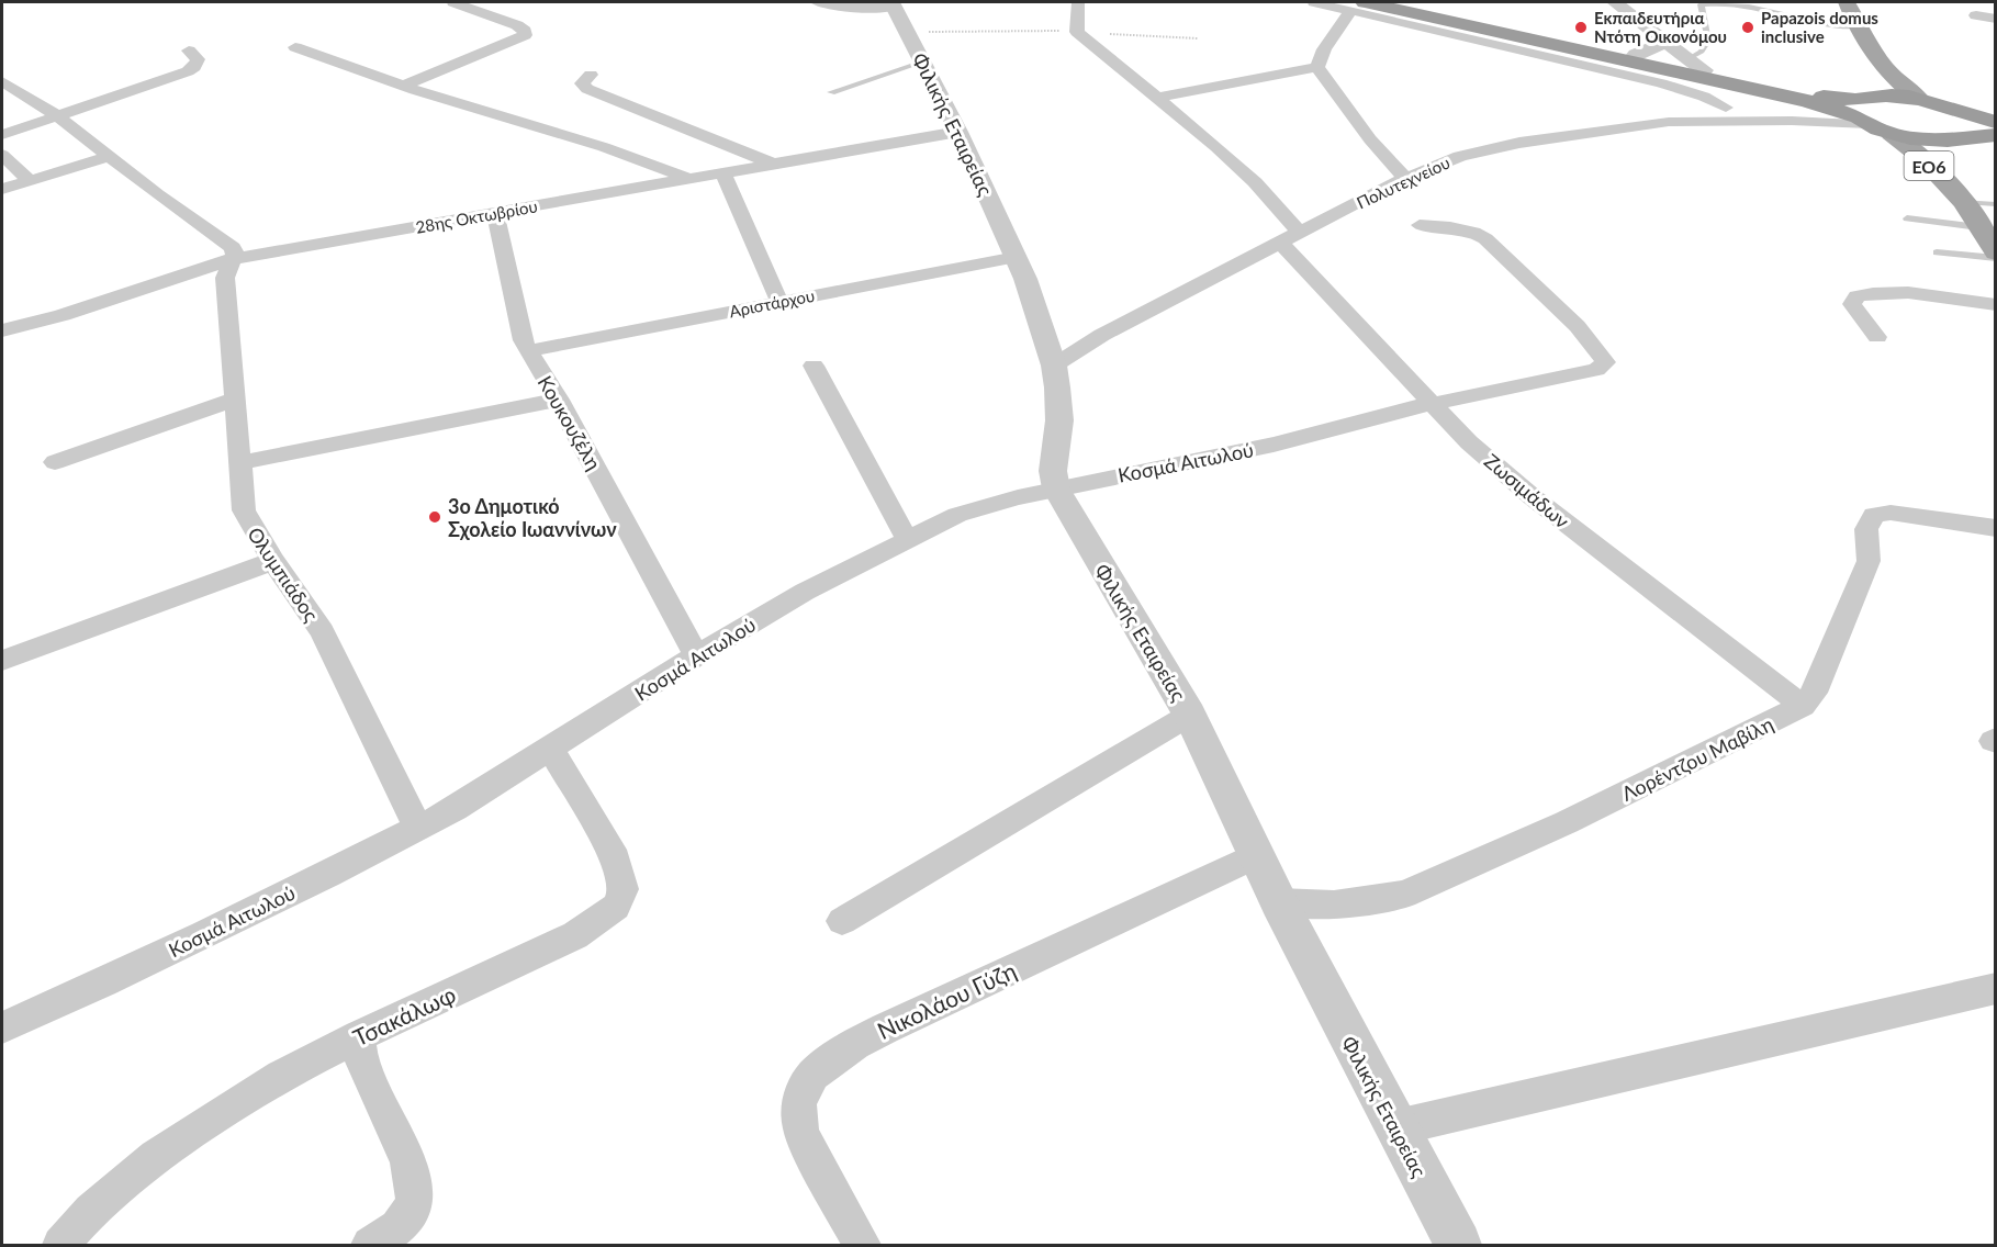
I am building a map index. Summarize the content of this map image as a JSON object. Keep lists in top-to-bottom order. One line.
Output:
{"streets":{"highway":["ΕΟ6"],"street":["Φιλικής Εταιρείας","Πολυτεχνείου","28ης Οκτωβρίου","Αριστάρχου","Κουκουζέλη","Κοσμά Αιτωλού","Ζωσιμάδων","Ολυμπιάδος","Λορέντζου Μαβίλη","Νικολάου Γύζη","Τσακάλωφ"]},"crossings":[["Φιλικής Εταιρείας","Πολυτεχνείου"],["Φιλικής Εταιρείας","28ης Οκτωβρίου"],["Φιλικής Εταιρείας","Αριστάρχου"],["Φιλικής Εταιρείας","Κοσμά Αιτωλού"],["Φιλικής Εταιρείας","Λορέντζου Μαβίλη"],["Φιλικής Εταιρείας","Νικολάου Γύζη"],["ΕΟ6","Πολυτεχνείου"],["Πολυτεχνείου","Ζωσιμάδων"],["28ης Οκτωβρίου","Κουκουζέλη"],["28ης Οκτωβρίου","Ολυμπιάδος"],["Αριστάρχου","Κουκουζέλη"],["Κουκουζέλη","Κοσμά Αιτωλού"],["Κοσμά Αιτωλού","Ζωσιμάδων"],["Κοσμά Αιτωλού","Ολυμπιάδος"],["Κοσμά Αιτωλού","Τσακάλωφ"],["Ζωσιμάδων","Λορέντζου Μαβίλη"]],"places":["Εκπαιδευτήρια Ντότη Οικονόμου","Papazois domus inclusive","3ο Δημοτικό Σχολείο Ιωαννίνων"]}
